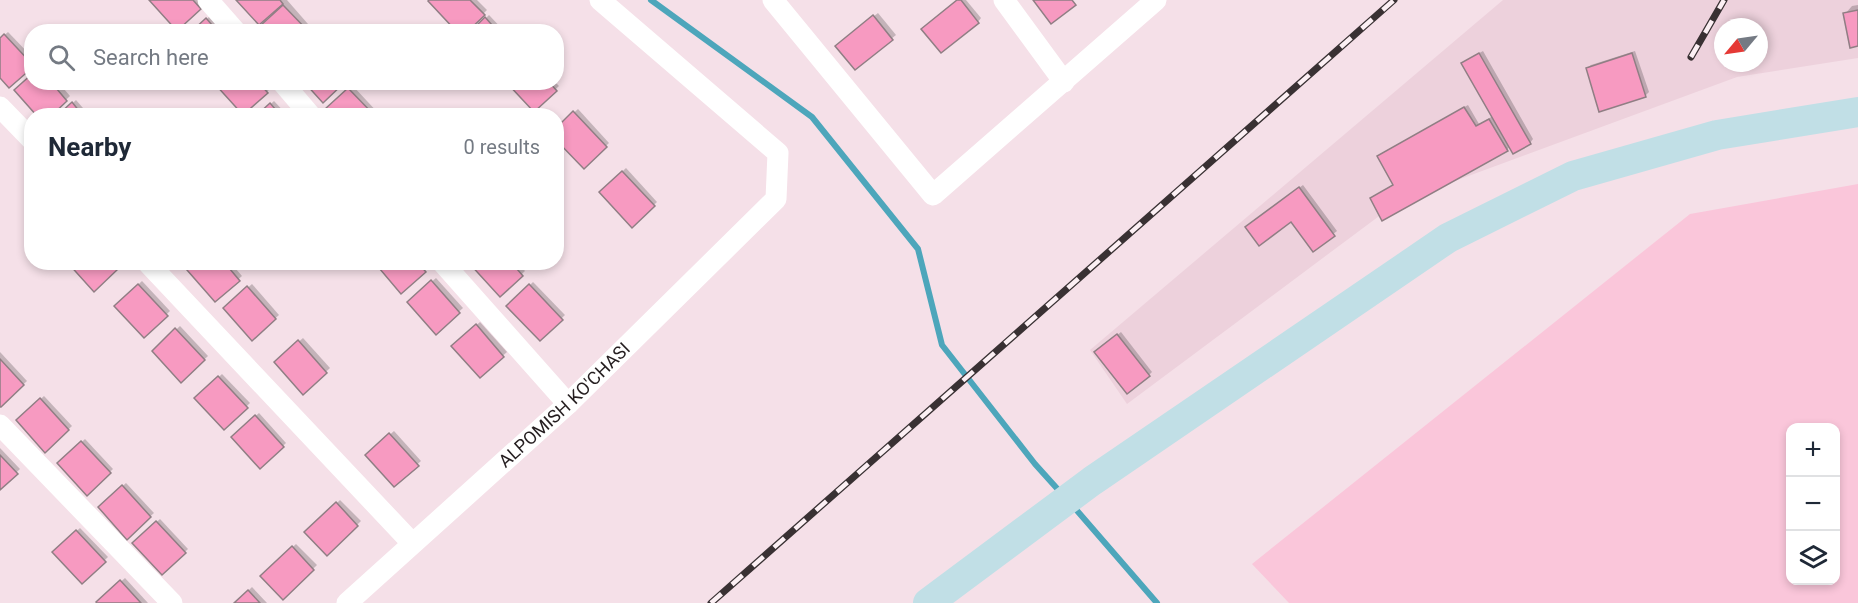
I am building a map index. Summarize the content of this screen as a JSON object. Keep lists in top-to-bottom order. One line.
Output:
{"streets":{"street":["ALPOMISH KO'CHASI"]},"north":"bottom left","page":{"search":"Search here","heading":["Nearby","0 results"],"map_buttons":["+","−"]}}
